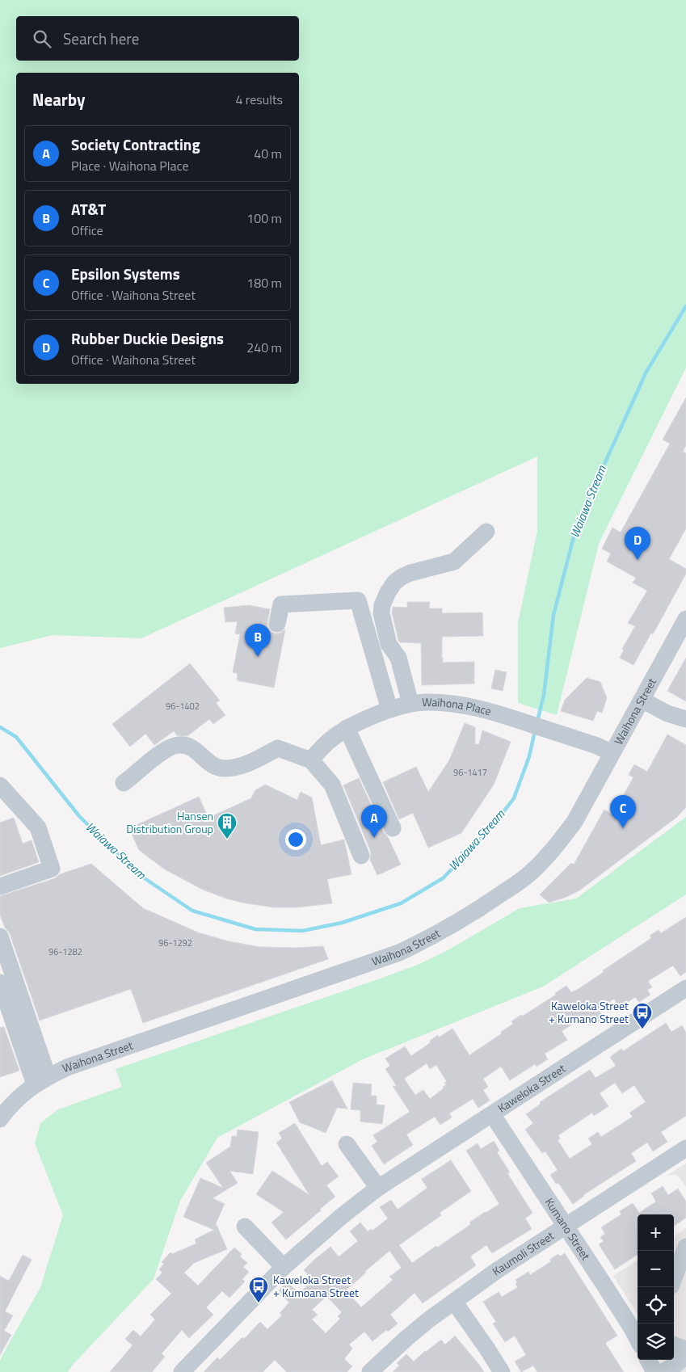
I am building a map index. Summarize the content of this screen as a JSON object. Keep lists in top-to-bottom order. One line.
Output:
{"streets":{"street":["Waihona Place","Waihona Street","Kaweloka Street","Kumano Street","Kaumoli Street"]},"crossings":[["Waihona Place","Waihona Street"],["Kaweloka Street","Kumano Street"],["Kumano Street","Kaumoli Street"]],"water":["Waiawa Stream"],"places":{"building":["Hansen Distribution Group"],"bus stop":["Kaweloka Street + Kumano Street","Kaweloka Street + Kumoana Street"]},"house_numbers":["96-1402","96-1417","96-1292","96-1282"],"page":{"search":"Search here","heading":["Nearby","4 results"],"list":[{"mark":"A","name":"Society Contracting","note":"Place · Waihona Place","value":"40 m"},{"mark":"B","name":"AT&T","note":"Office","value":"100 m"},{"mark":"C","name":"Epsilon Systems","note":"Office · Waihona Street","value":"180 m"},{"mark":"D","name":"Rubber Duckie Designs","note":"Office · Waihona Street","value":"240 m"}],"pins":["D","B","C","A"],"map_buttons":["+","−"]}}
